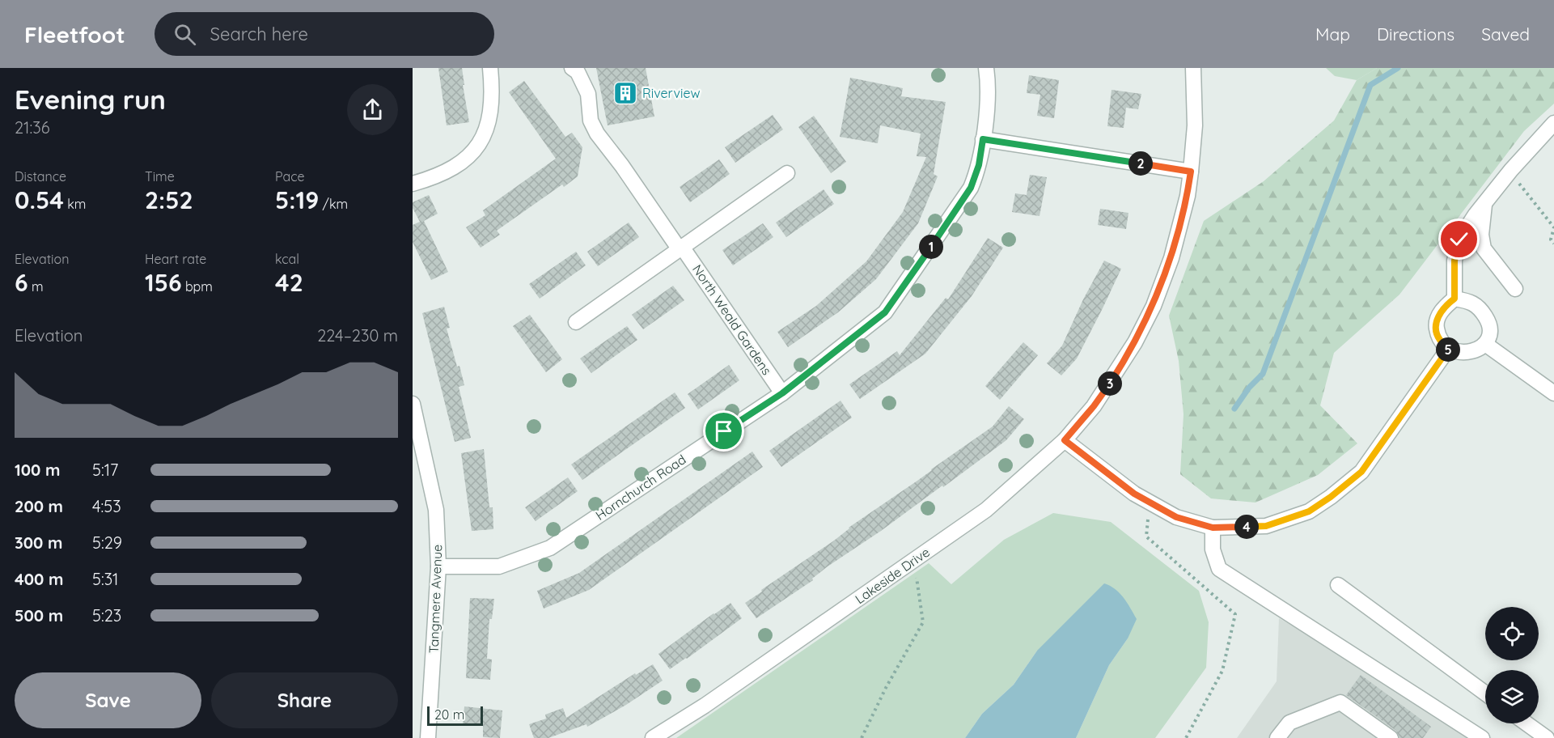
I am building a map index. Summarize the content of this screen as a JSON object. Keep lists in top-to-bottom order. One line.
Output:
{"streets":{"street":["North Weald Gardens","Hornchurch Road","Lakeside Drive","Tangmere Avenue"]},"crossings":[["North Weald Gardens","Hornchurch Road"],["Hornchurch Road","Tangmere Avenue"]],"places":{"building":["Riverview"]},"scale_bar":"20 m","page":{"header":"Fleetfoot","search":"Search here","nav":["Map","Directions","Saved"],"heading":["Evening run","21:36"],"stats":[["Distance","0.54 km"],["Time","2:52"],["Pace","5:19 /km"],["Elevation","6 m"],["Heart rate","156 bpm"],["kcal","42"]],"pins":["2","1","5","3","4"],"chart":["Elevation","224–230 m"],"list":[{"name":"100 m","note":"5:17"},{"name":"200 m","note":"4:53"},{"name":"300 m","note":"5:29"},{"name":"400 m","note":"5:31"},{"name":"500 m","note":"5:23"}],"buttons":["Save","Share"],"scale":"20 m"}}
